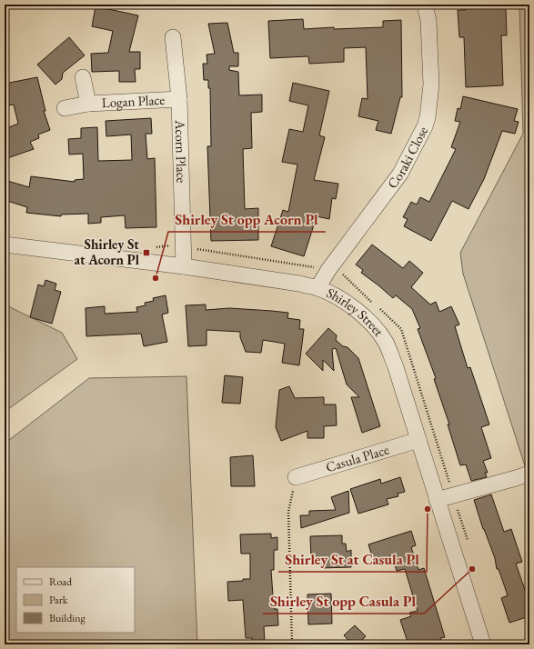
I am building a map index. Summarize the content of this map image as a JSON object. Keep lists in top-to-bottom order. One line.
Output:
{"streets":{"street":["Logan Place","Acorn Place","Coraki Close","Shirley Street","Casula Place"]},"crossings":[["Logan Place","Acorn Place"],["Acorn Place","Shirley Street"],["Coraki Close","Shirley Street"],["Shirley Street","Casula Place"]],"places":{"transit":["Shirley St at Acorn Pl"],"other":["Shirley St opp Acorn Pl","Shirley St at Casula Pl","Shirley St opp Casula Pl"]},"legend":["Road","Park","Building"]}
